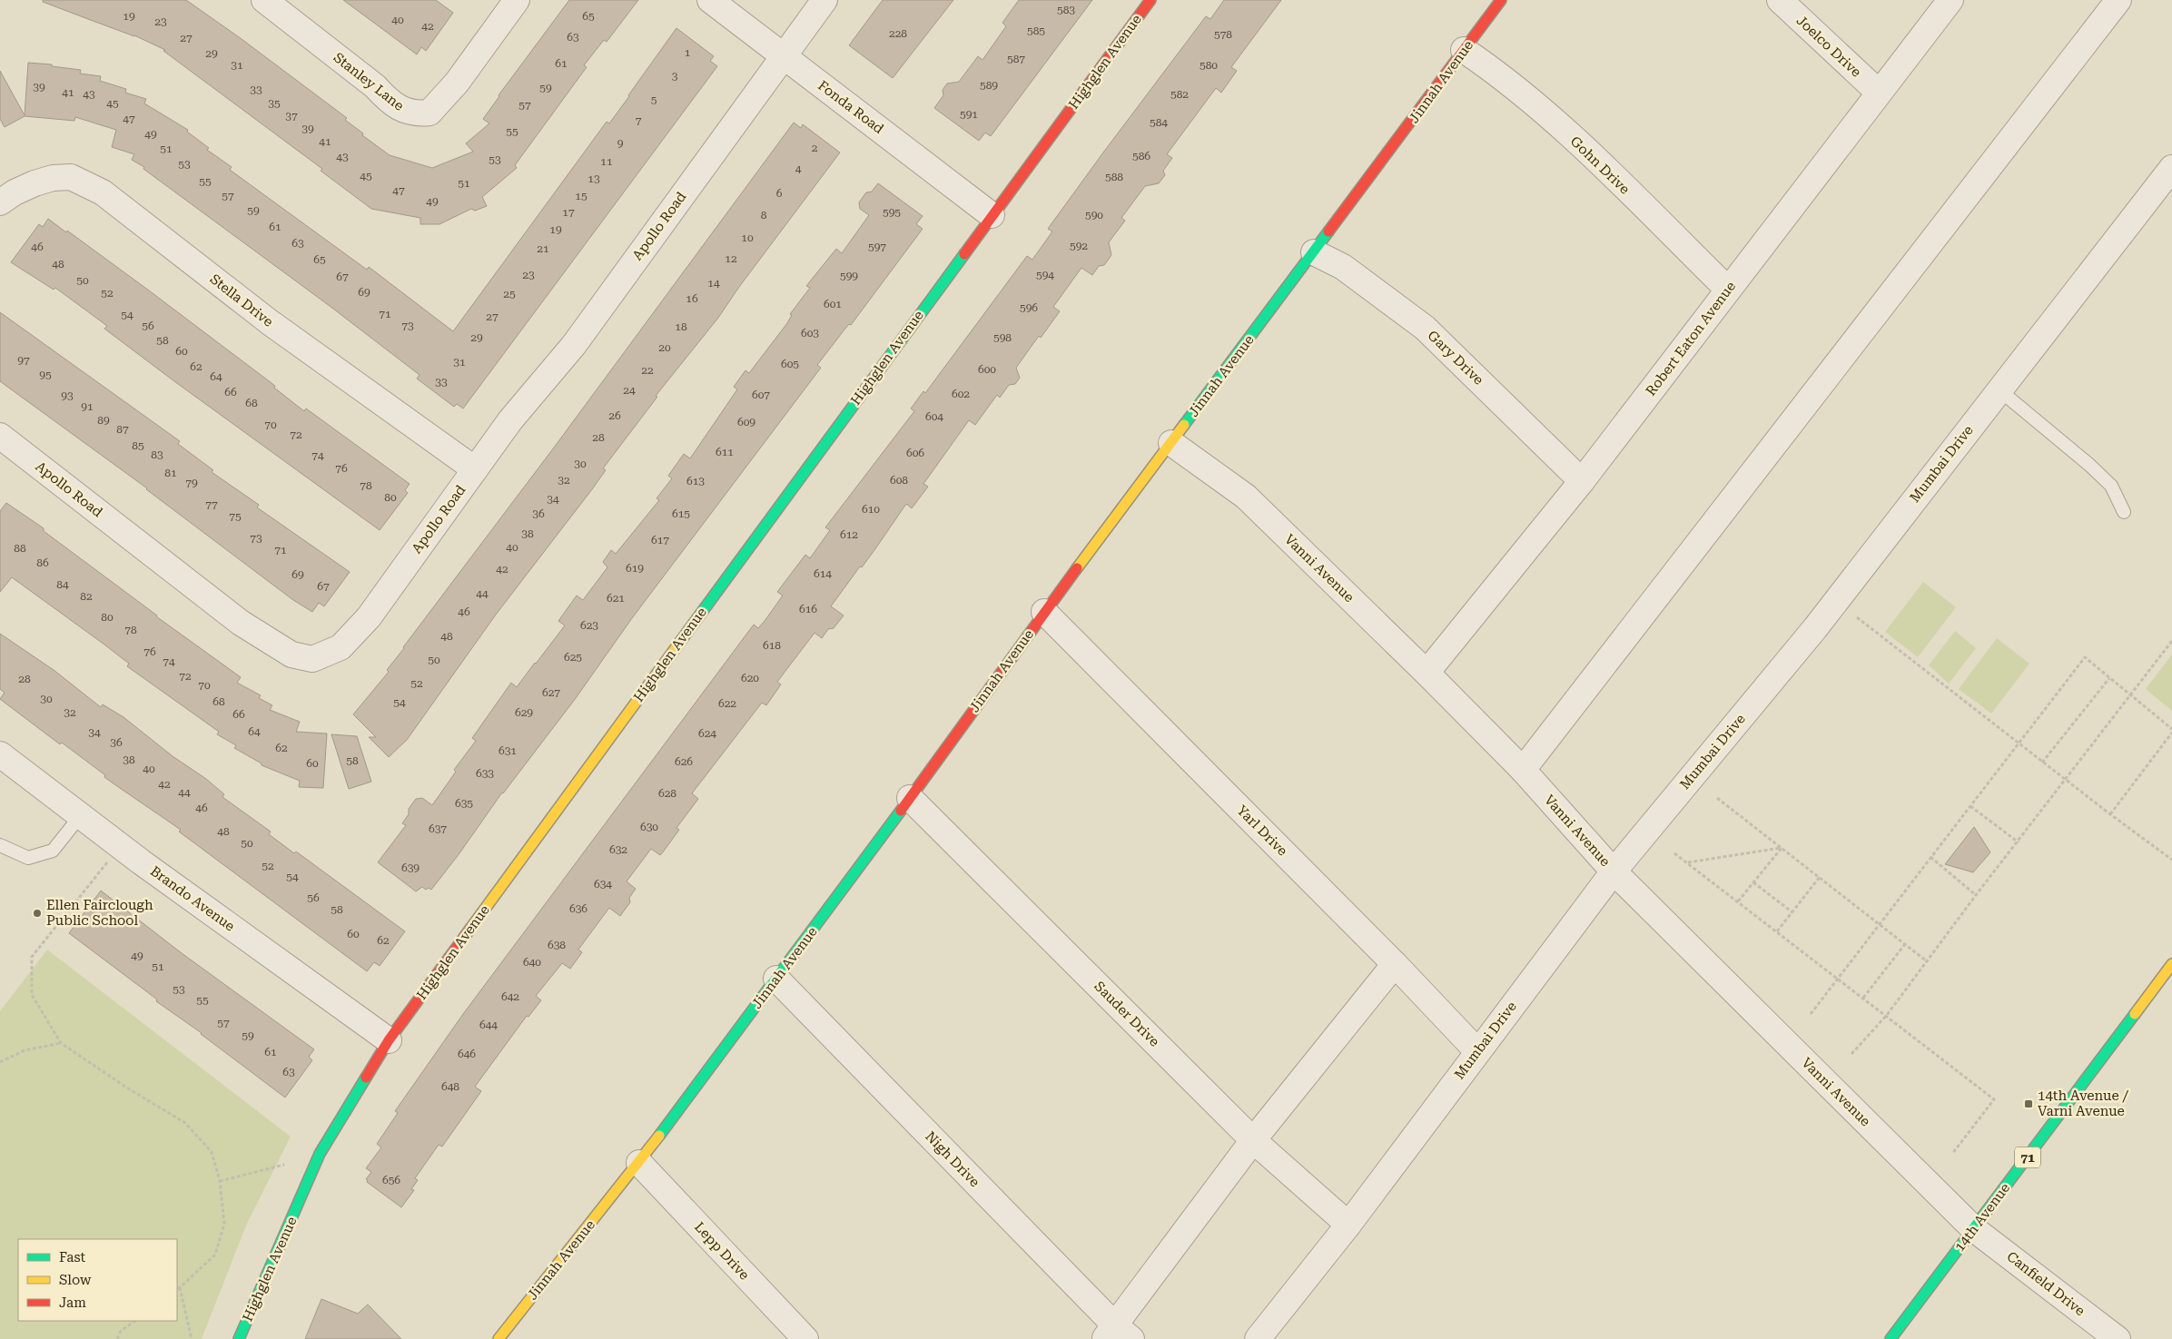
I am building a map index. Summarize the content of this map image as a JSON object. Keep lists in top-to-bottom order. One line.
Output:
{"streets":{"street":["Joelco Drive","Highglen Avenue","Stanley Lane","Jinnah Avenue","Fonda Road","Gohn Drive","Apollo Road","Stella Drive","Robert Eaton Avenue","Gary Drive","Mumbai Drive","Vanni Avenue","Yarl Drive","Brando Avenue","Sauder Drive","71","Nigh Drive","14th Avenue","Lepp Drive","Canfield Drive"]},"crossings":[["Joelco Drive","Robert Eaton Avenue"],["Highglen Avenue","Fonda Road"],["Highglen Avenue","Brando Avenue"],["Jinnah Avenue","Gohn Drive"],["Jinnah Avenue","Gary Drive"],["Jinnah Avenue","Vanni Avenue"],["Jinnah Avenue","Yarl Drive"],["Jinnah Avenue","Sauder Drive"],["Jinnah Avenue","Nigh Drive"],["Jinnah Avenue","Lepp Drive"],["Fonda Road","Apollo Road"],["Gohn Drive","Robert Eaton Avenue"],["Apollo Road","Stella Drive"],["Robert Eaton Avenue","Gary Drive"],["Robert Eaton Avenue","Vanni Avenue"],["Mumbai Drive","Vanni Avenue"],["Mumbai Drive","Yarl Drive"],["Mumbai Drive","Sauder Drive"],["Vanni Avenue","14th Avenue"],["Vanni Avenue","Canfield Drive"],["14th Avenue","Canfield Drive"]],"places":{"other":["Ellen Fairclough Public School"],"transit":["14th Avenue / Varni Avenue"]},"house_numbers":["583","19","65","40","23","42","585","228","578","63","27","1","29","587","61","31","580","3","589","39","59","33","41","43","582","5","45","35","57","591","37","47","7","584","39","55","49","41","9","2","51","586","43","53","11","53","4","45","588","13","55","51","47","6","57","15","49","59","17","595","8","590","61","19","10","63","592","46","597","21","12","65","48","23","594","599","67","50","14","69","52","25","16","601","596","71","54","27","56","73","18","603","29","598","58","20","60","97","31","605","62","600","22","95","64","33","24","66","602","607","93","68","91","26","604","89","609","70","87","72","28","85","611","606","83","74","30","76","81","32","608","613","79","78","80","34","77","610","36","615","75","38","612","73","617","40","88","71","86","619","42","614","69","84","67","44","82","621","616","46","80","623","78","48","618","76","625","50","74","72","620","28","52","70","627","30","68","54","622","32","629","66","64","34","624","36","62","631","38","58","626","60","40","633","42","44","628","635","46","630","637","48","50","632","52","639","54","634","56","636","58","60","62","638","49","640","51","53","642","55","57","644","59","61","646","63","648","656"],"legend":["Fast","Slow","Jam"]}
